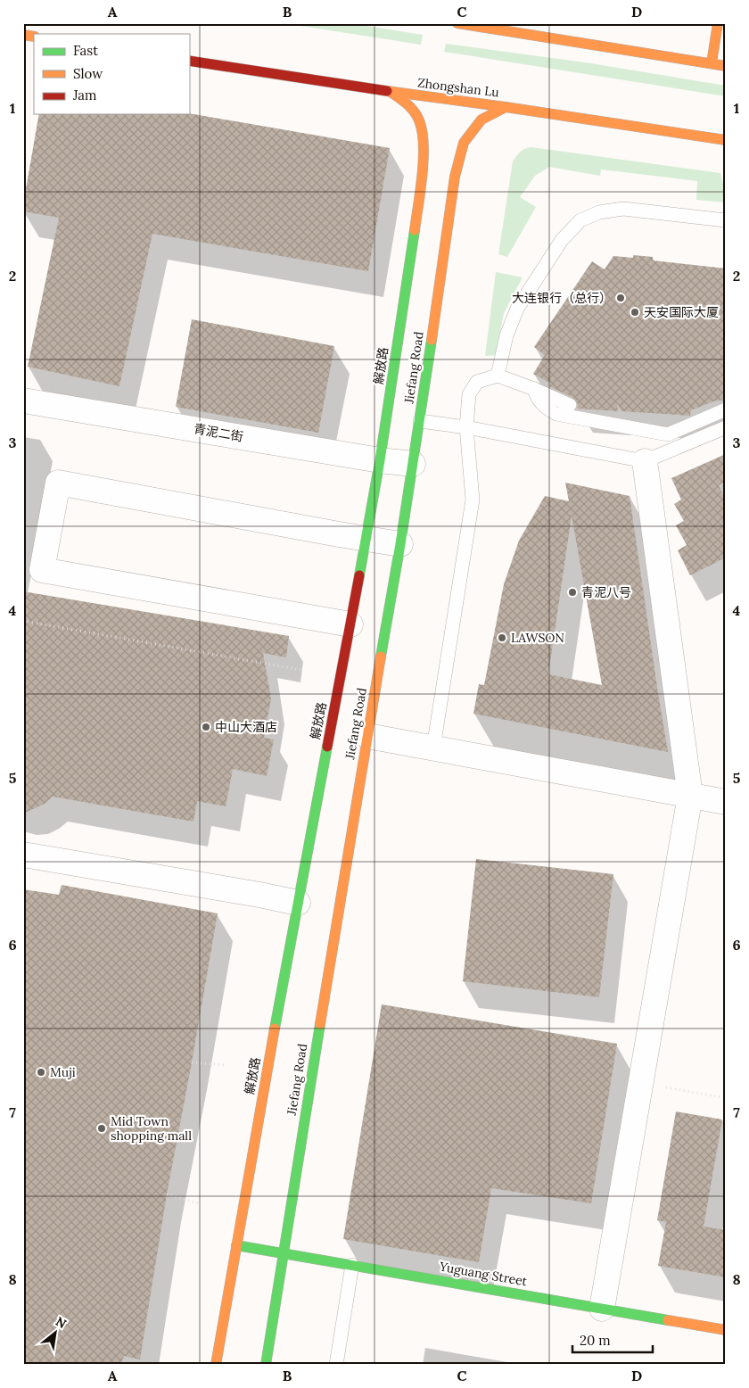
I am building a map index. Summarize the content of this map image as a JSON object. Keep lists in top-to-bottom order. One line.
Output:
{"streets":{"main road":["Zhongshan Lu","解放路","Jiefang Road","Yuguang Street"],"street":["青泥二街"]},"crossings":[["Zhongshan Lu","解放路"],["Zhongshan Lu","Jiefang Road"],["解放路","青泥二街"],["解放路","Yuguang Street"],["Jiefang Road","青泥二街"],["Jiefang Road","Yuguang Street"]],"places":["大连银行（总行）","天安国际大厦","青泥八号","LAWSON","中山大酒店","Muji","Mid Town shopping mall"],"legend":["Fast","Slow","Jam"],"scale_bar":"20 m","north":"top right","grid":{"columns":["A","B","C","D"],"rows":["1","2","3","4","5","6","7","8"]}}
